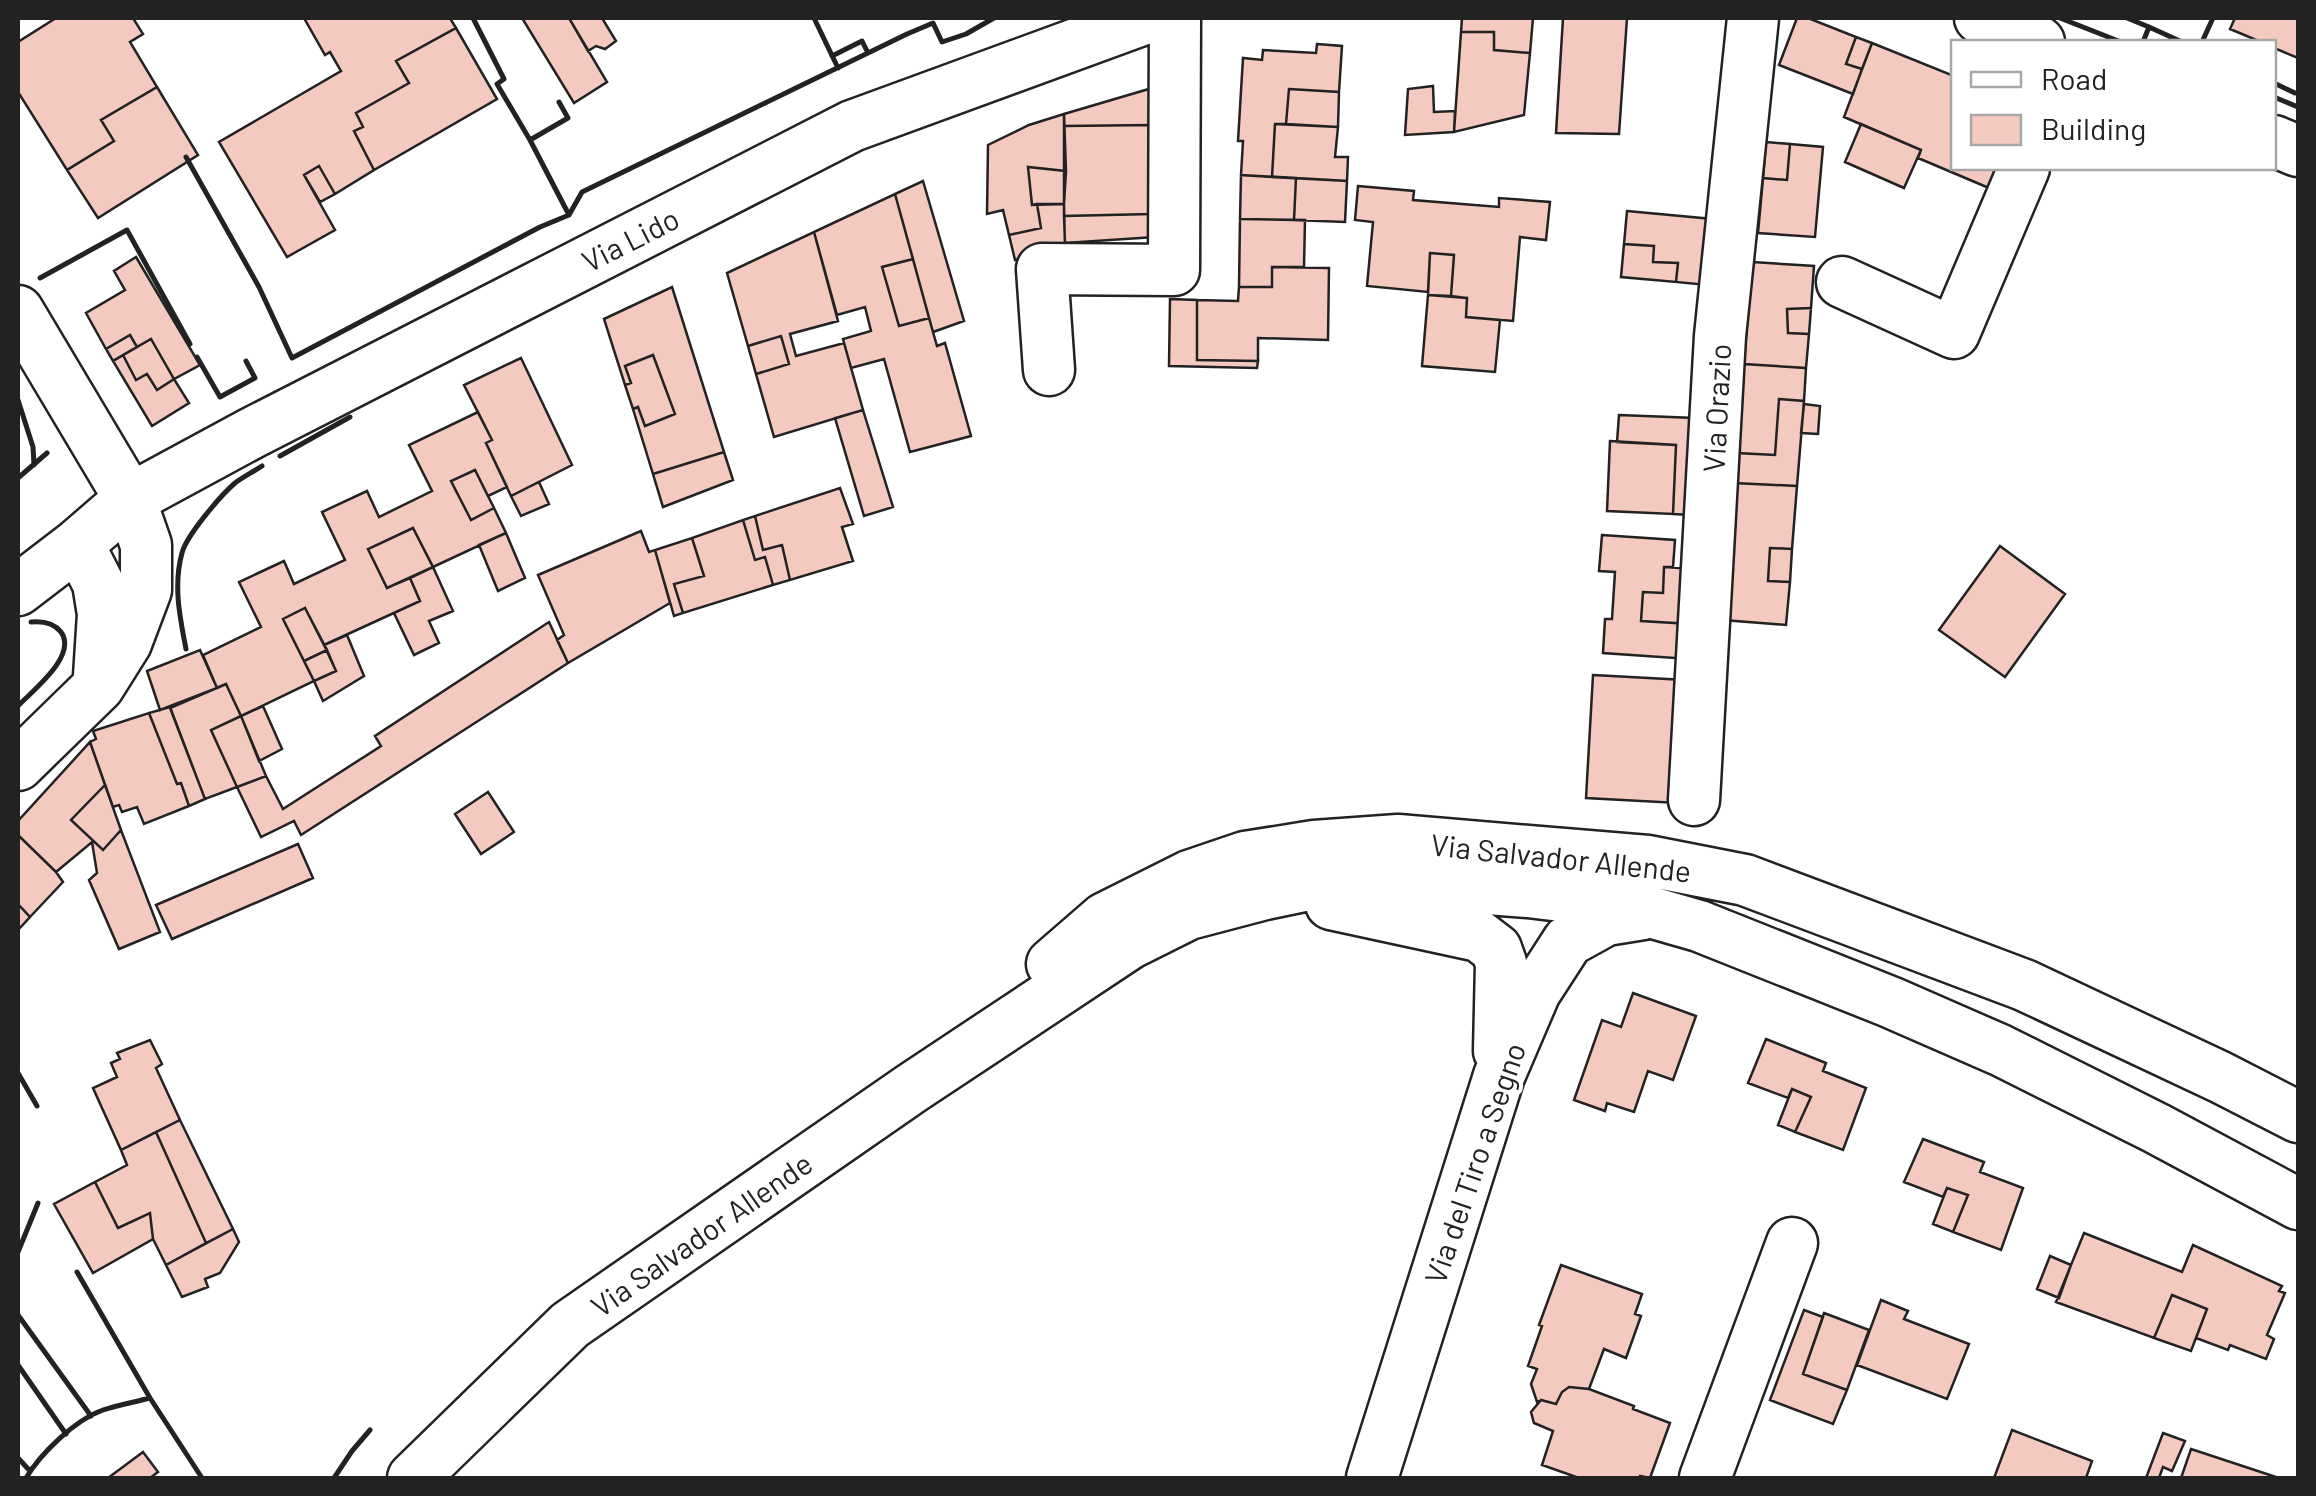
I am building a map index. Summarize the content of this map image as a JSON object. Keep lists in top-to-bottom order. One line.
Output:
{"streets":{"street":["Via Lido","Via Orazio","Via Salvador Allende","Via del Tiro a Segno"]},"crossings":[["Via Salvador Allende","Via del Tiro a Segno"]],"legend":["Road","Building"]}
